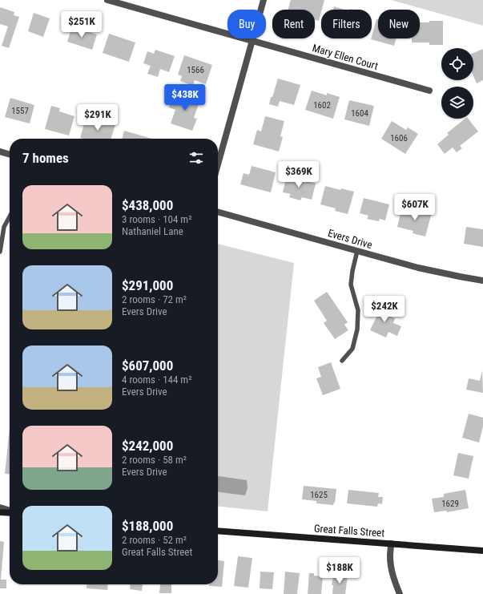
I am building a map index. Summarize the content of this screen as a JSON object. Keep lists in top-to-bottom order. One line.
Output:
{"streets":{"main road":["Great Falls Street"],"street":["Mary Ellen Court","Evers Drive"]},"house_numbers":["1566","1602","1557","1604","1606","1625","1629"],"page":{"chip":["Buy","Rent","Filters","New"],"price":["$251K","$438K","$291K","$369K","$607K","$242K","$188K"],"heading":"7 homes","list":[{"name":"$438,000","note":"3 rooms · 104 m² · Nathaniel Lane"},{"name":"$291,000","note":"2 rooms · 72 m² · Evers Drive"},{"name":"$607,000","note":"4 rooms · 144 m² · Evers Drive"},{"name":"$242,000","note":"2 rooms · 58 m² · Evers Drive"},{"name":"$188,000","note":"2 rooms · 52 m² · Great Falls Street"}]}}
